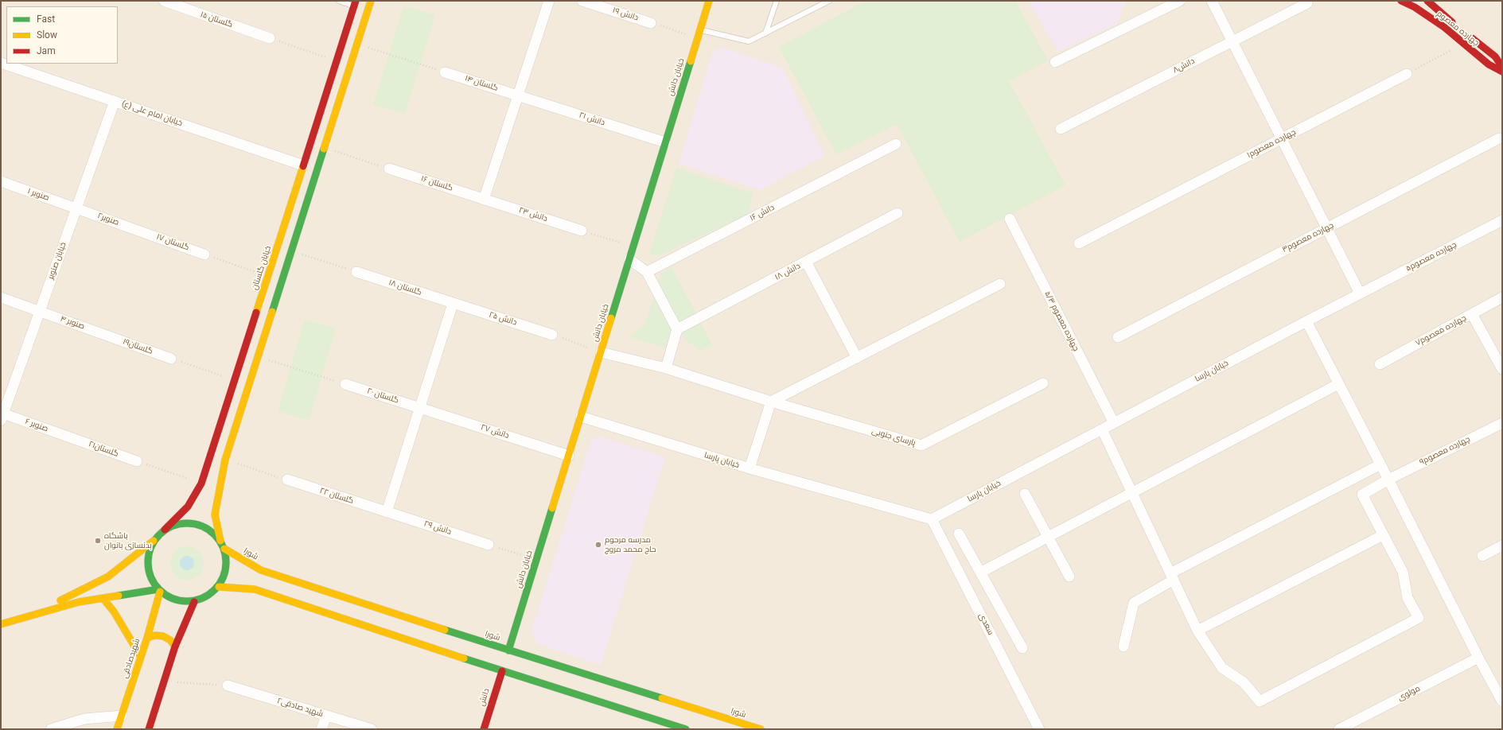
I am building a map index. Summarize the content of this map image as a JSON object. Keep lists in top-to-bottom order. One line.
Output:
{"streets":{"street":["دانش ۱۹","گلستان ۱۵","چهارده معصوم","دانش۸","خیابان دانش","گلستان ۱۴","خیابان امام علی (ع)","دانش ۲۱","چهارده معصوم۱","گلستان ۱۶","صنوبر ۱","دانش ۱۶","دانش ۲۳","صنوبر۲","چهارده معصوم۳","گلستان ۱۷","چهارده معصوم۵","خیابان صنوبر","خیابان گلستان","دانش ۱۸","گلستان ۱۸","دانش ۲۵","چهارده معصوم ۵/۳","صنوبر ۴","چهارده معصوم۷","گلستان۱۹","خیابان پارسا","گلستان ۲۰","صنوبر ۶","دانش ۲۷","پارسای جنوبی","گلستان۲۱","چهارده معصوم۹","گلستان ۲۲","دانش ۲۹","شورا","سعدی","شهیدصادقی","مولوی","دانش","شهید صادقی۲"]},"crossings":[["خیابان دانش","دانش ۲۱"],["خیابان دانش","خیابان پارسا"],["خیابان دانش","دانش ۲۷"],["خیابان دانش","پارسای جنوبی"],["خیابان دانش","شورا"],["گلستان ۱۴","دانش ۲۱"],["خیابان امام علی (ع)","خیابان صنوبر"],["خیابان امام علی (ع)","خیابان گلستان"],["گلستان ۱۶","دانش ۲۳"],["صنوبر ۱","صنوبر۲"],["صنوبر ۱","خیابان صنوبر"],["صنوبر۲","گلستان ۱۷"],["صنوبر۲","خیابان صنوبر"],["چهارده معصوم۵","خیابان پارسا"],["خیابان صنوبر","صنوبر ۴"],["خیابان صنوبر","صنوبر ۶"],["خیابان گلستان","شورا"],["خیابان گلستان","شهیدصادقی"],["گلستان ۱۸","دانش ۲۵"],["چهارده معصوم ۵/۳","خیابان پارسا"],["صنوبر ۴","گلستان۱۹"],["خیابان پارسا","سعدی"],["گلستان ۲۰","دانش ۲۷"],["صنوبر ۶","گلستان۲۱"],["گلستان ۲۲","دانش ۲۹"],["شورا","شهیدصادقی"]],"places":["باشگاه بدنسازی بانوان","مدرسه مرحوم حاج محمد مروج"],"legend":["Fast","Slow","Jam"]}
